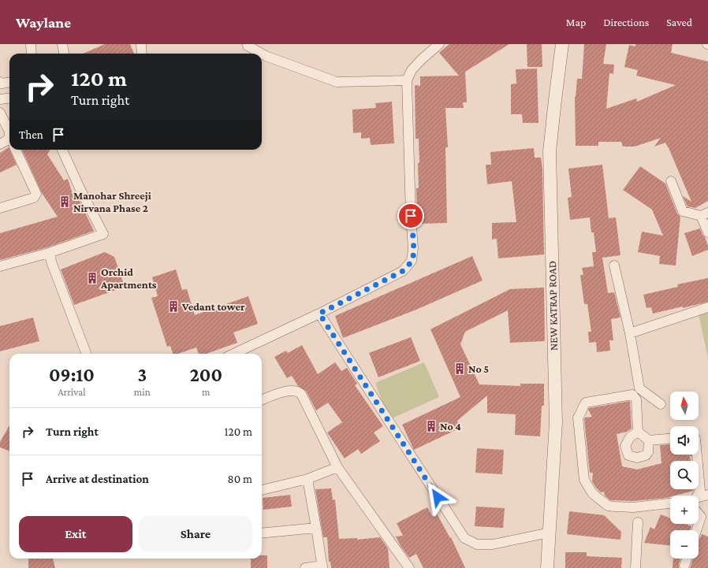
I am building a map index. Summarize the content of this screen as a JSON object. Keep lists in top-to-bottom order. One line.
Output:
{"streets":{"street":["NEW KATRAP ROAD"]},"places":{"building":["Manohar Shreeji Nirvana Phase 2","Orchid Apartments","Vedant tower","No 5","No 4"]},"north":"top","page":{"header":"Waylane","nav":["Map","Directions","Saved"],"turn":["120 m","Turn right"],"then":"Then","eta":["09:10","Arrival","3","min","200","m"],"map_buttons":["+","−"],"list":[{"name":"Turn right","value":"120 m"},{"name":"Arrive at destination","value":"80 m"}],"buttons":["Exit","Share"]}}
